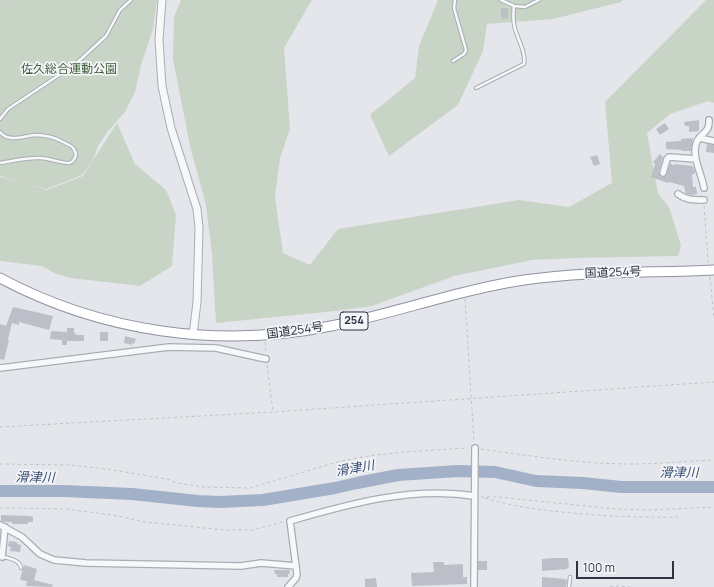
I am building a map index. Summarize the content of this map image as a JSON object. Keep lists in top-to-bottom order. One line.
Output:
{"streets":{"highway":["国道254号","254"]},"water":["滑津川"],"parks":["佐久総合運動公園"],"scale_bar":"100 m"}
